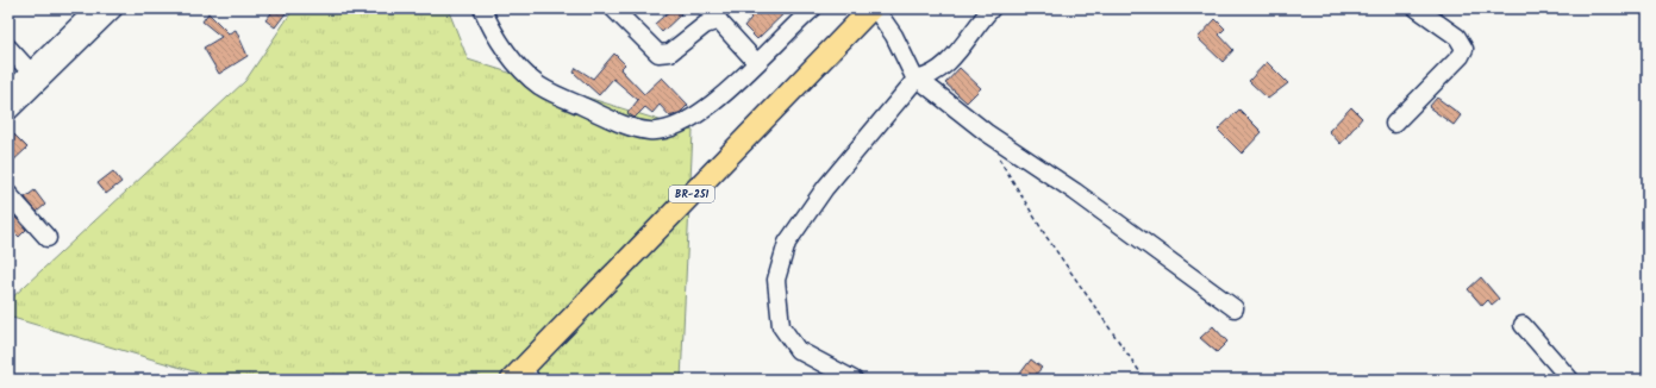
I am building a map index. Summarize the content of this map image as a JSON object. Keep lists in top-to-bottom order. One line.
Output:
{"streets":{"main road":["BR-251"]}}
